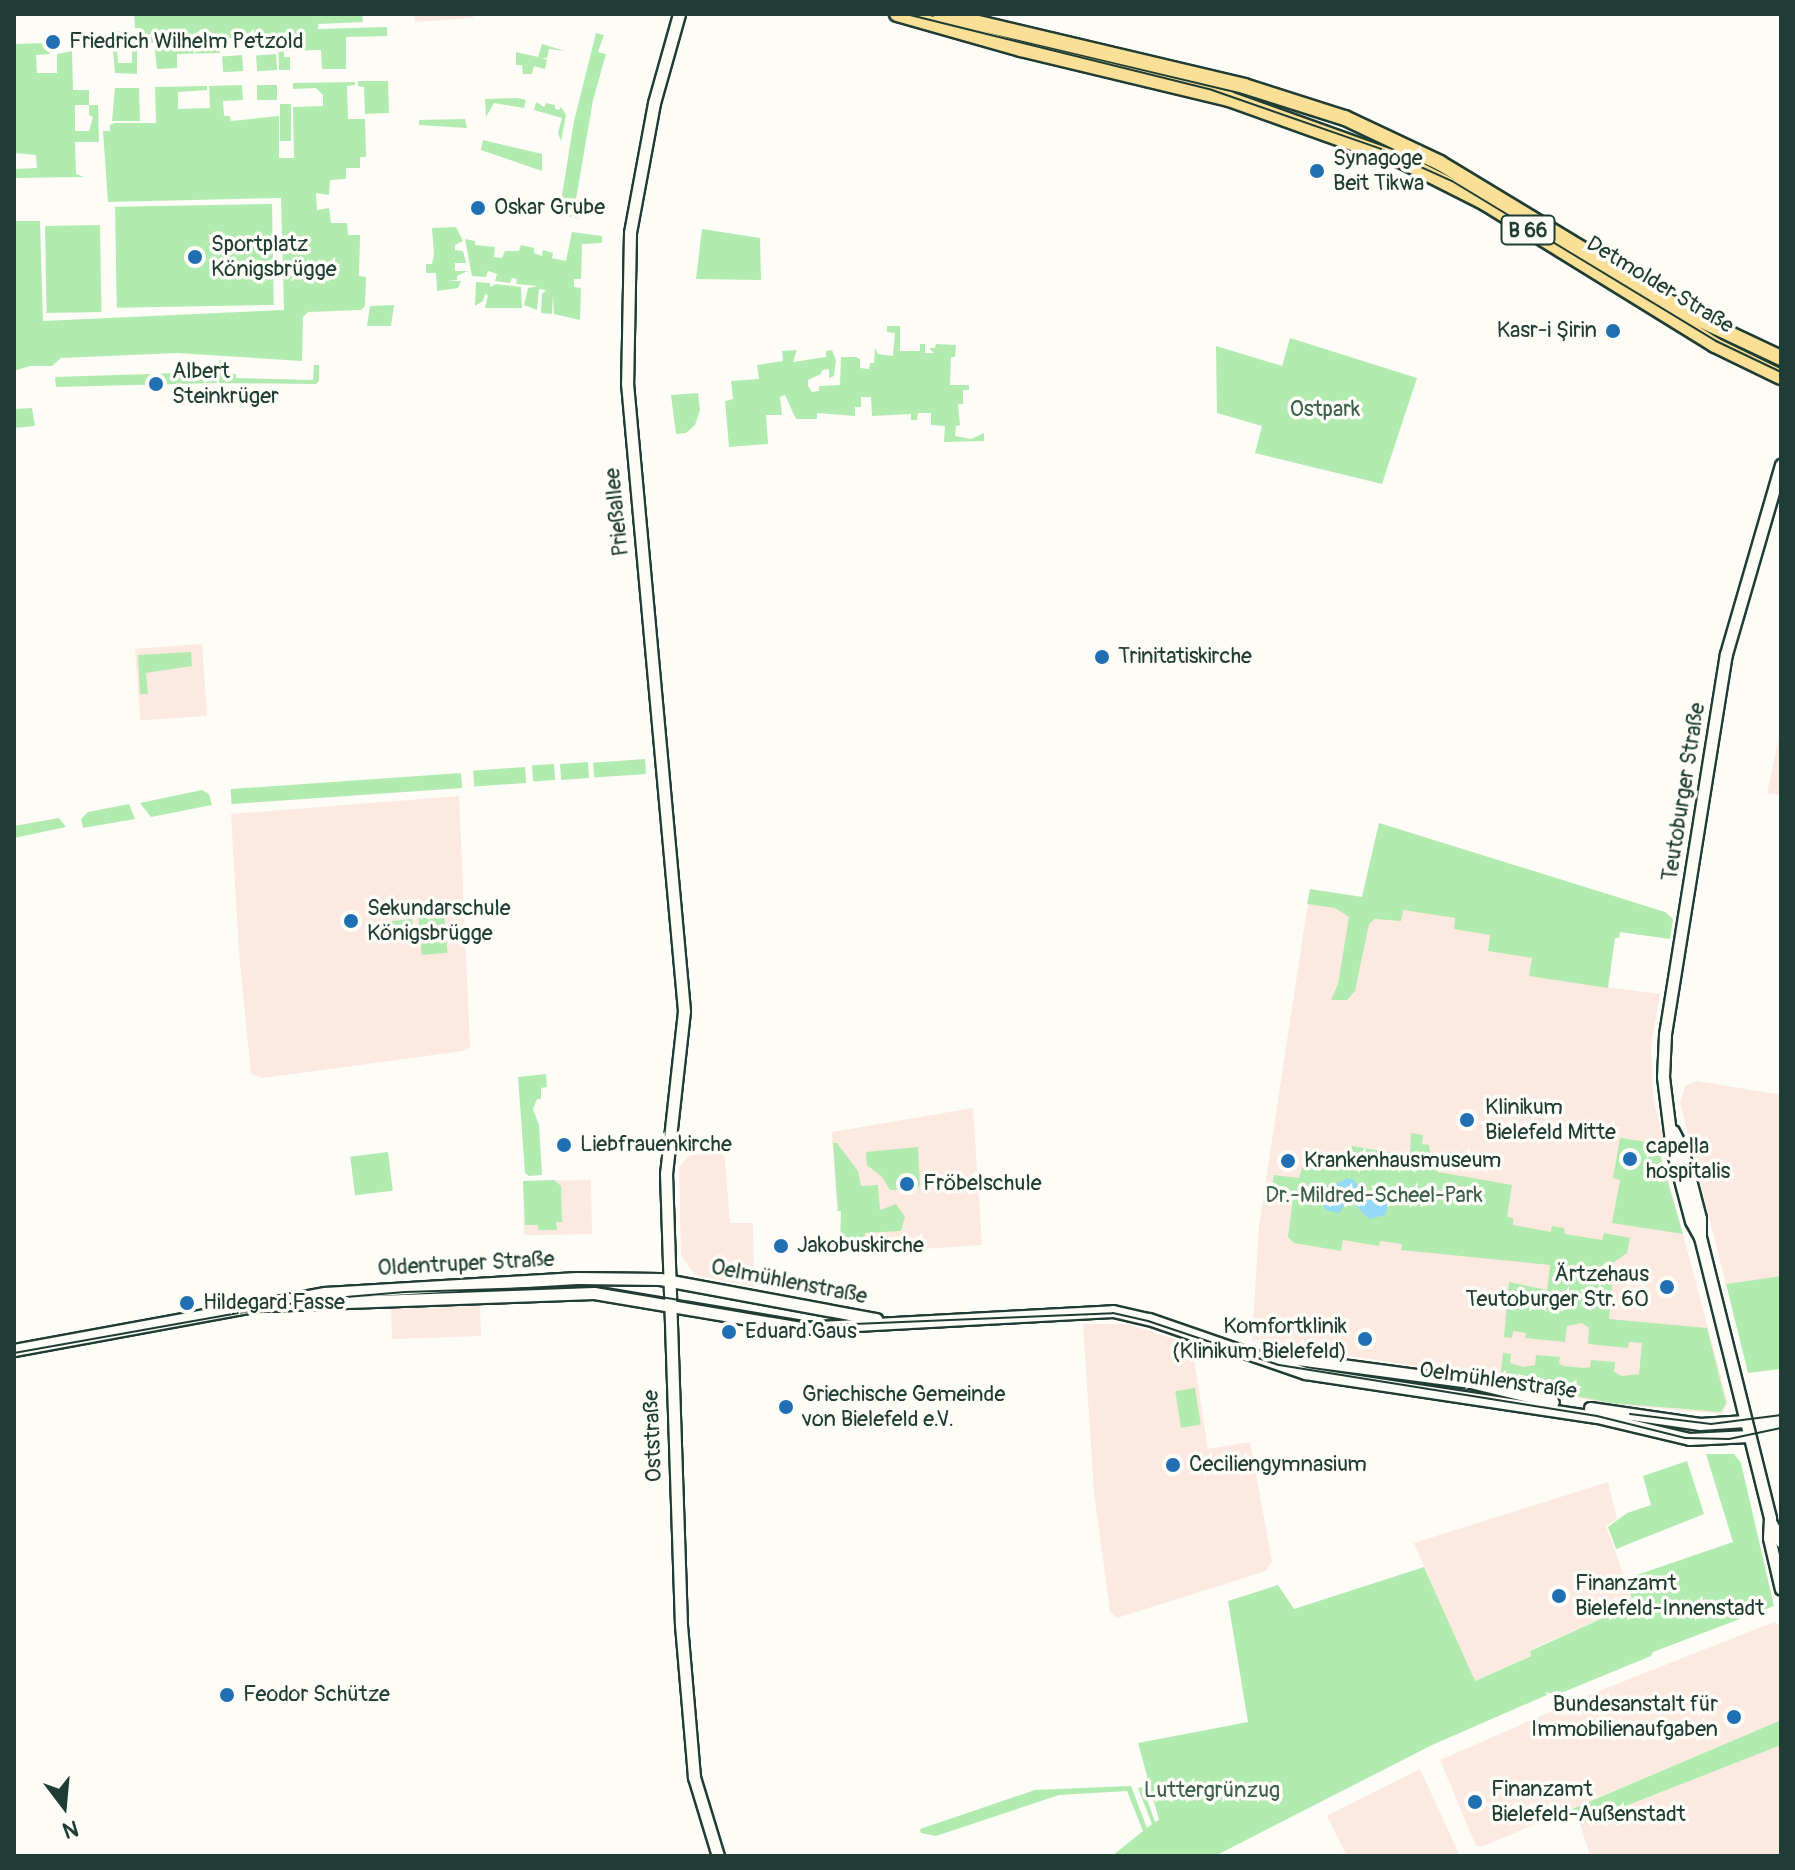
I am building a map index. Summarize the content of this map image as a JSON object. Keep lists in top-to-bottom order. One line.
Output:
{"streets":{"main road":["B 66","Detmolder Straße"],"street":["Prießallee","Teutoburger Straße","Oldentruper Straße","Oelmühlenstraße","Oststraße"]},"crossings":[["Prießallee","Oststraße"],["Teutoburger Straße","Oelmühlenstraße"],["Oldentruper Straße","Oelmühlenstraße"],["Oldentruper Straße","Oststraße"],["Oelmühlenstraße","Oststraße"]],"parks":["Ostpark","Dr.-Mildred-Scheel-Park","Luttergrünzug"],"places":["Friedrich Wilhelm Petzold","Synagoge Beit Tikwa","Oskar Grube","Sportplatz Königsbrügge","Kasr-i Şirin","Albert Steinkrüger","Trinitatiskirche","Sekundarschule Königsbrügge","Klinikum Bielefeld Mitte","Liebfrauenkirche","capella hospitalis","Krankenhausmuseum","Fröbelschule","Jakobuskirche","Ärtzehaus Teutoburger Str. 60","Hildegard Fasse","Eduard Gaus","Komfortklinik (Klinikum Bielefeld)","Griechische Gemeinde von Bielefeld e.V.","Ceciliengymnasium","Finanzamt Bielefeld-Innenstadt","Feodor Schütze","Bundesanstalt für Immobilienaufgaben","Finanzamt Bielefeld-Außenstadt"],"north":"bottom"}
